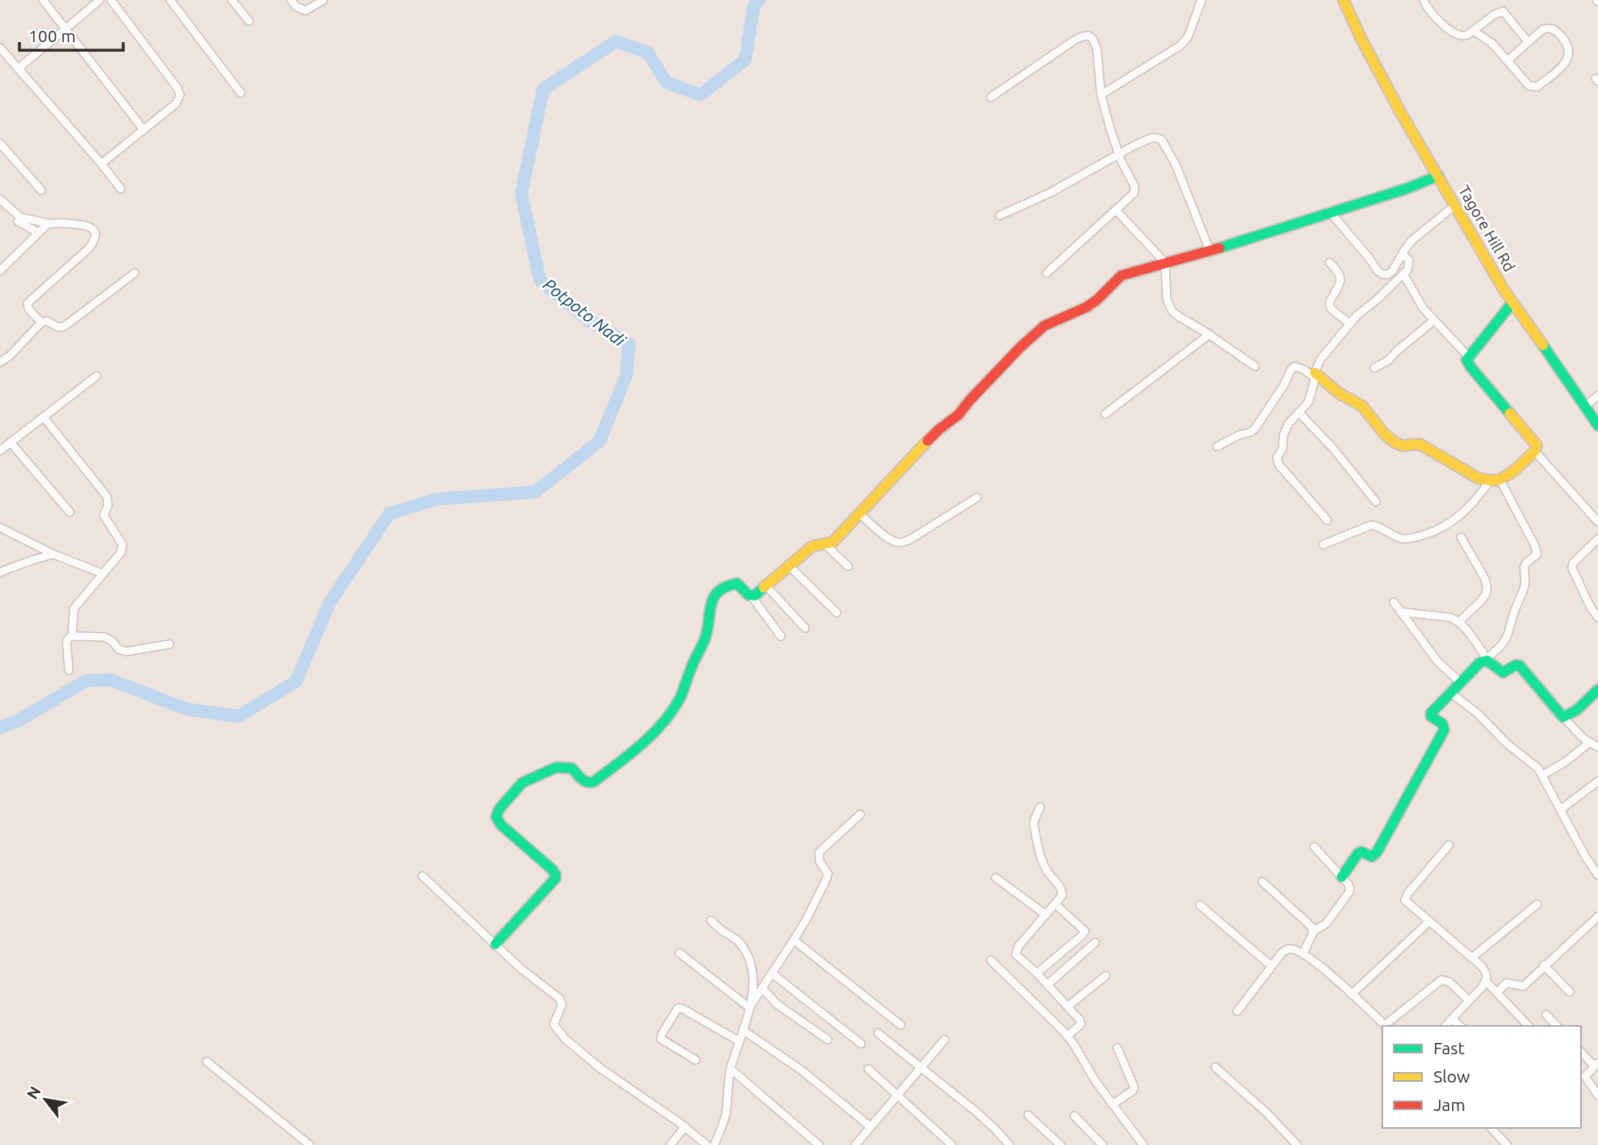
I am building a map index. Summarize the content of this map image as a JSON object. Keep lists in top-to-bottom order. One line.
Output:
{"streets":{"street":["Tagore Hill Rd"]},"water":["Potpoto Nadi"],"legend":["Fast","Slow","Jam"],"scale_bar":"100 m","north":"top left"}
